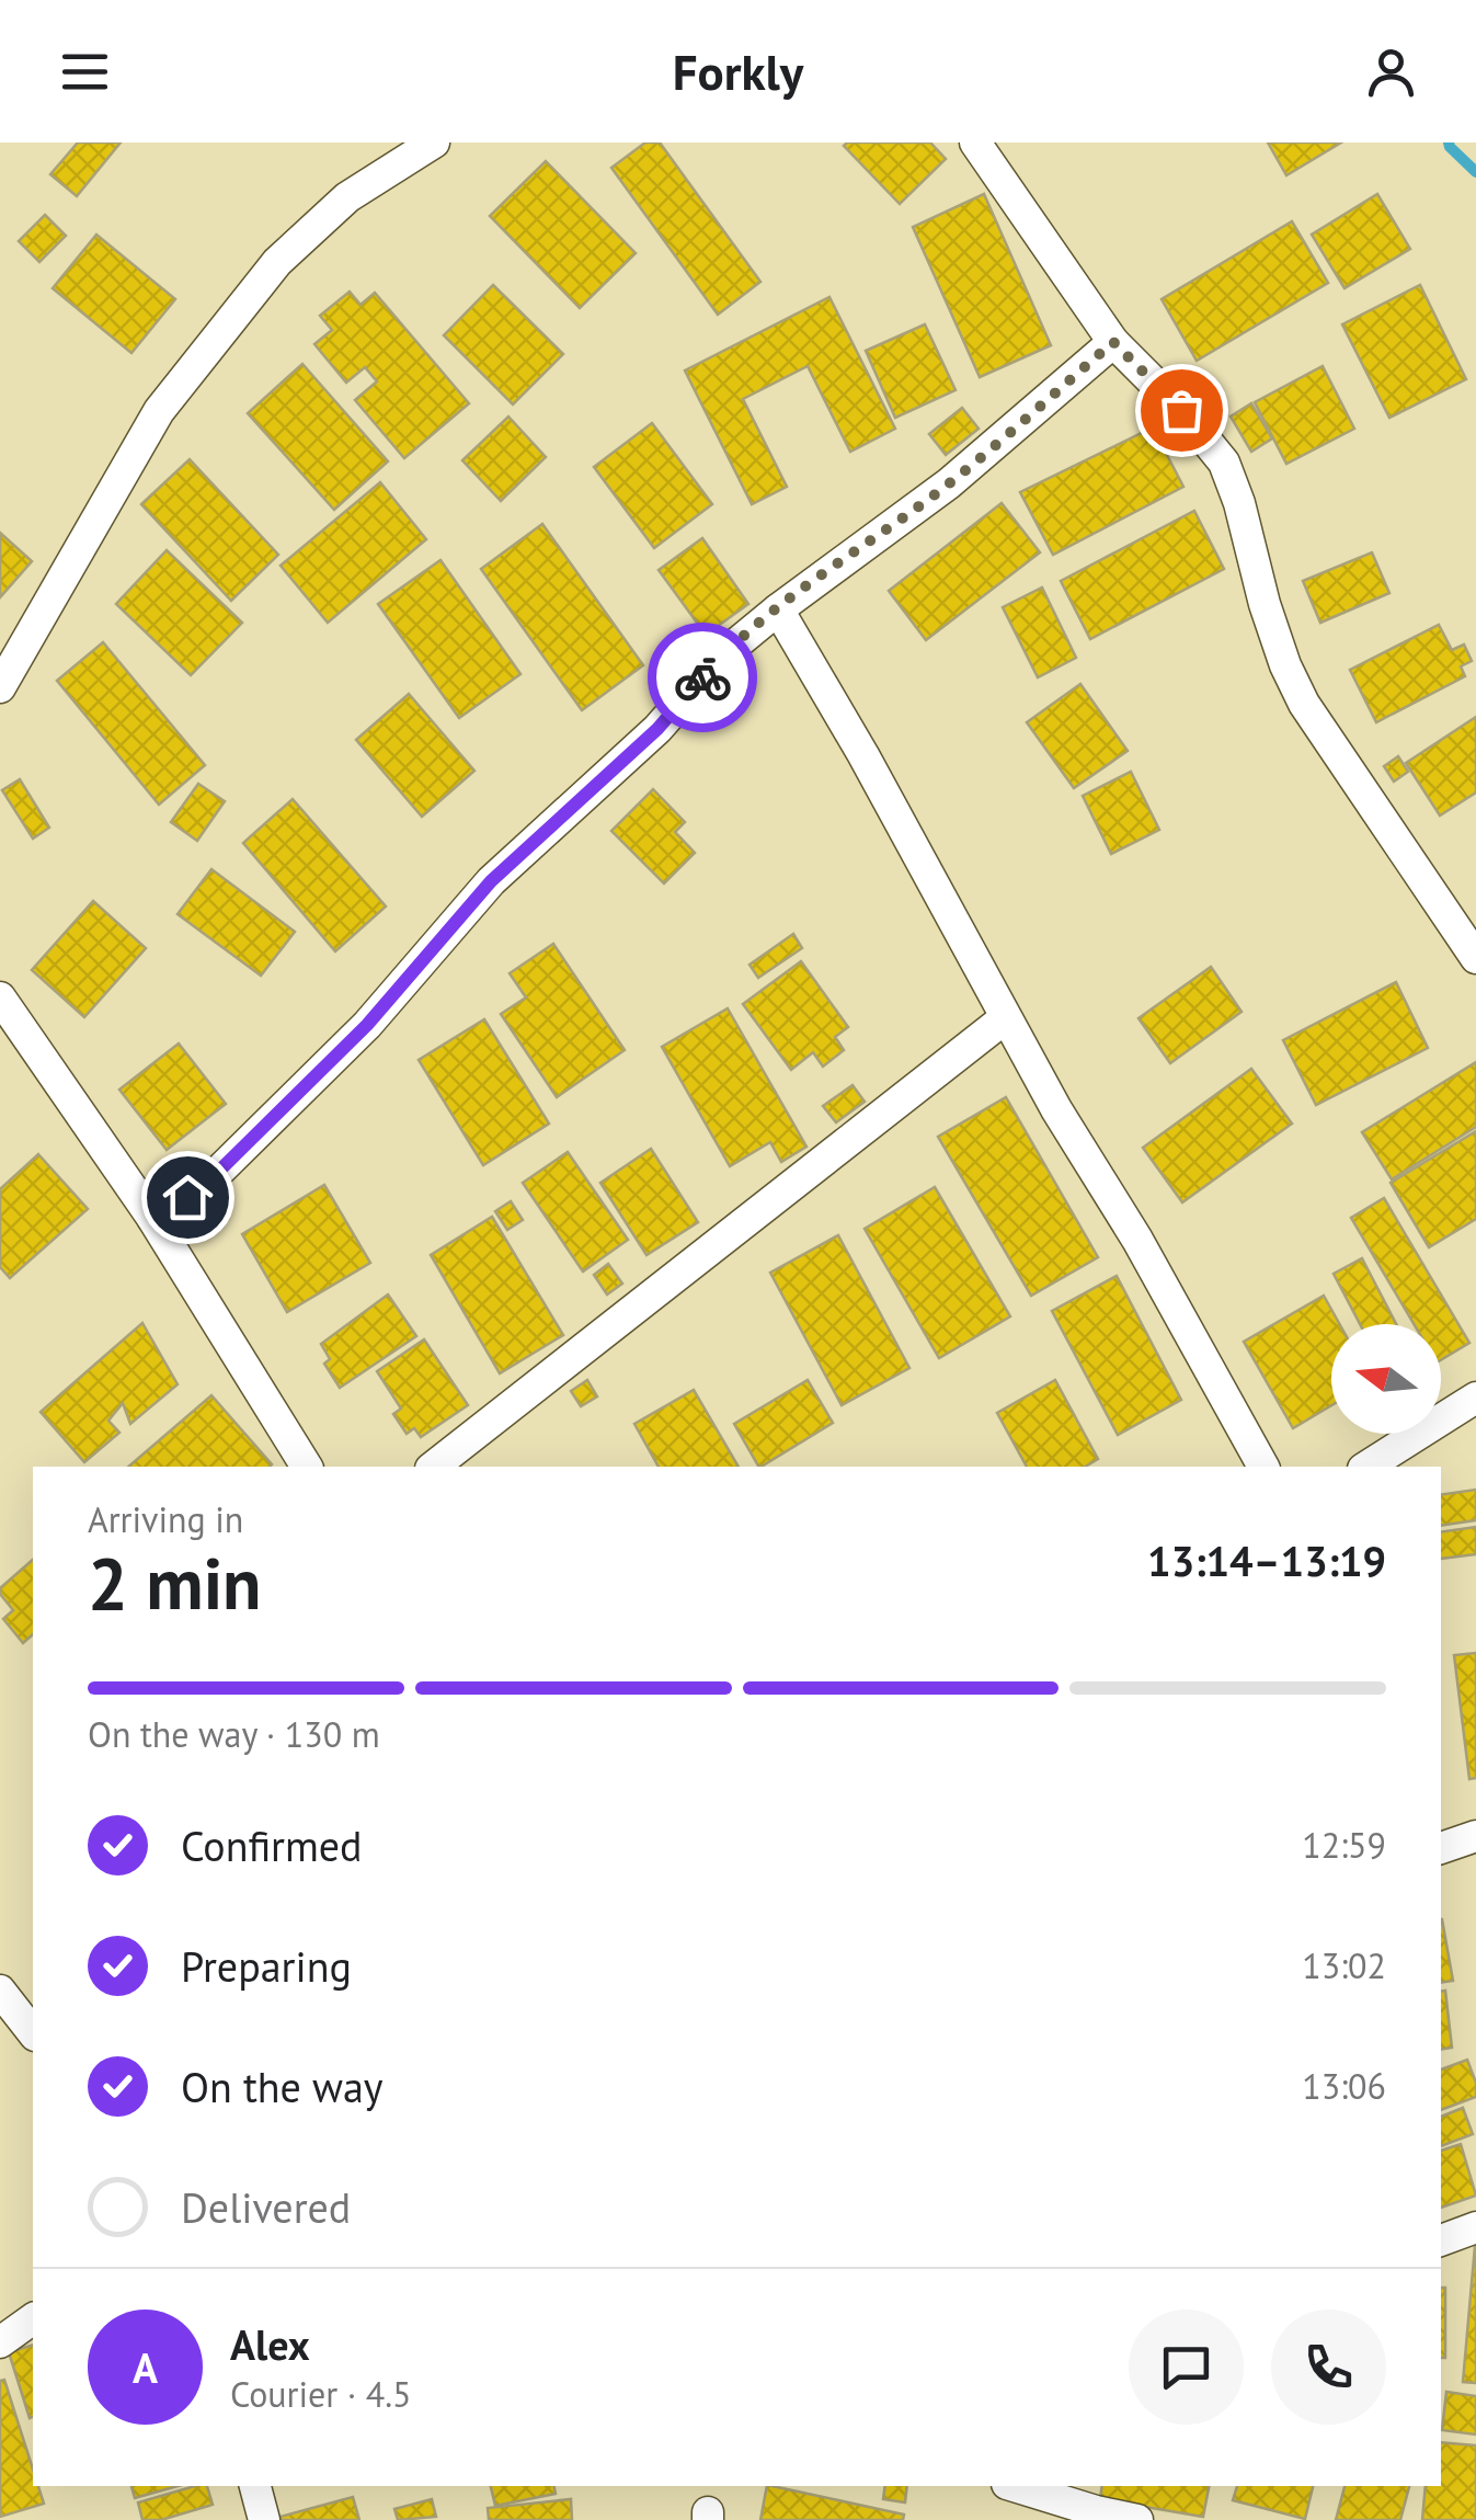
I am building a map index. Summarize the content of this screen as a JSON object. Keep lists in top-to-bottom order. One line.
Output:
{"north":"left","page":{"header":"Forkly","heading":["2 min","Arriving in","13:14–13:19"],"panel":["Alex","Courier · 4.5"],"bar":"On the way · 130 m","list":[["Confirmed","12:59"],["Preparing","13:02"],["On the way","13:06"],"Delivered"],"round":"A"}}
